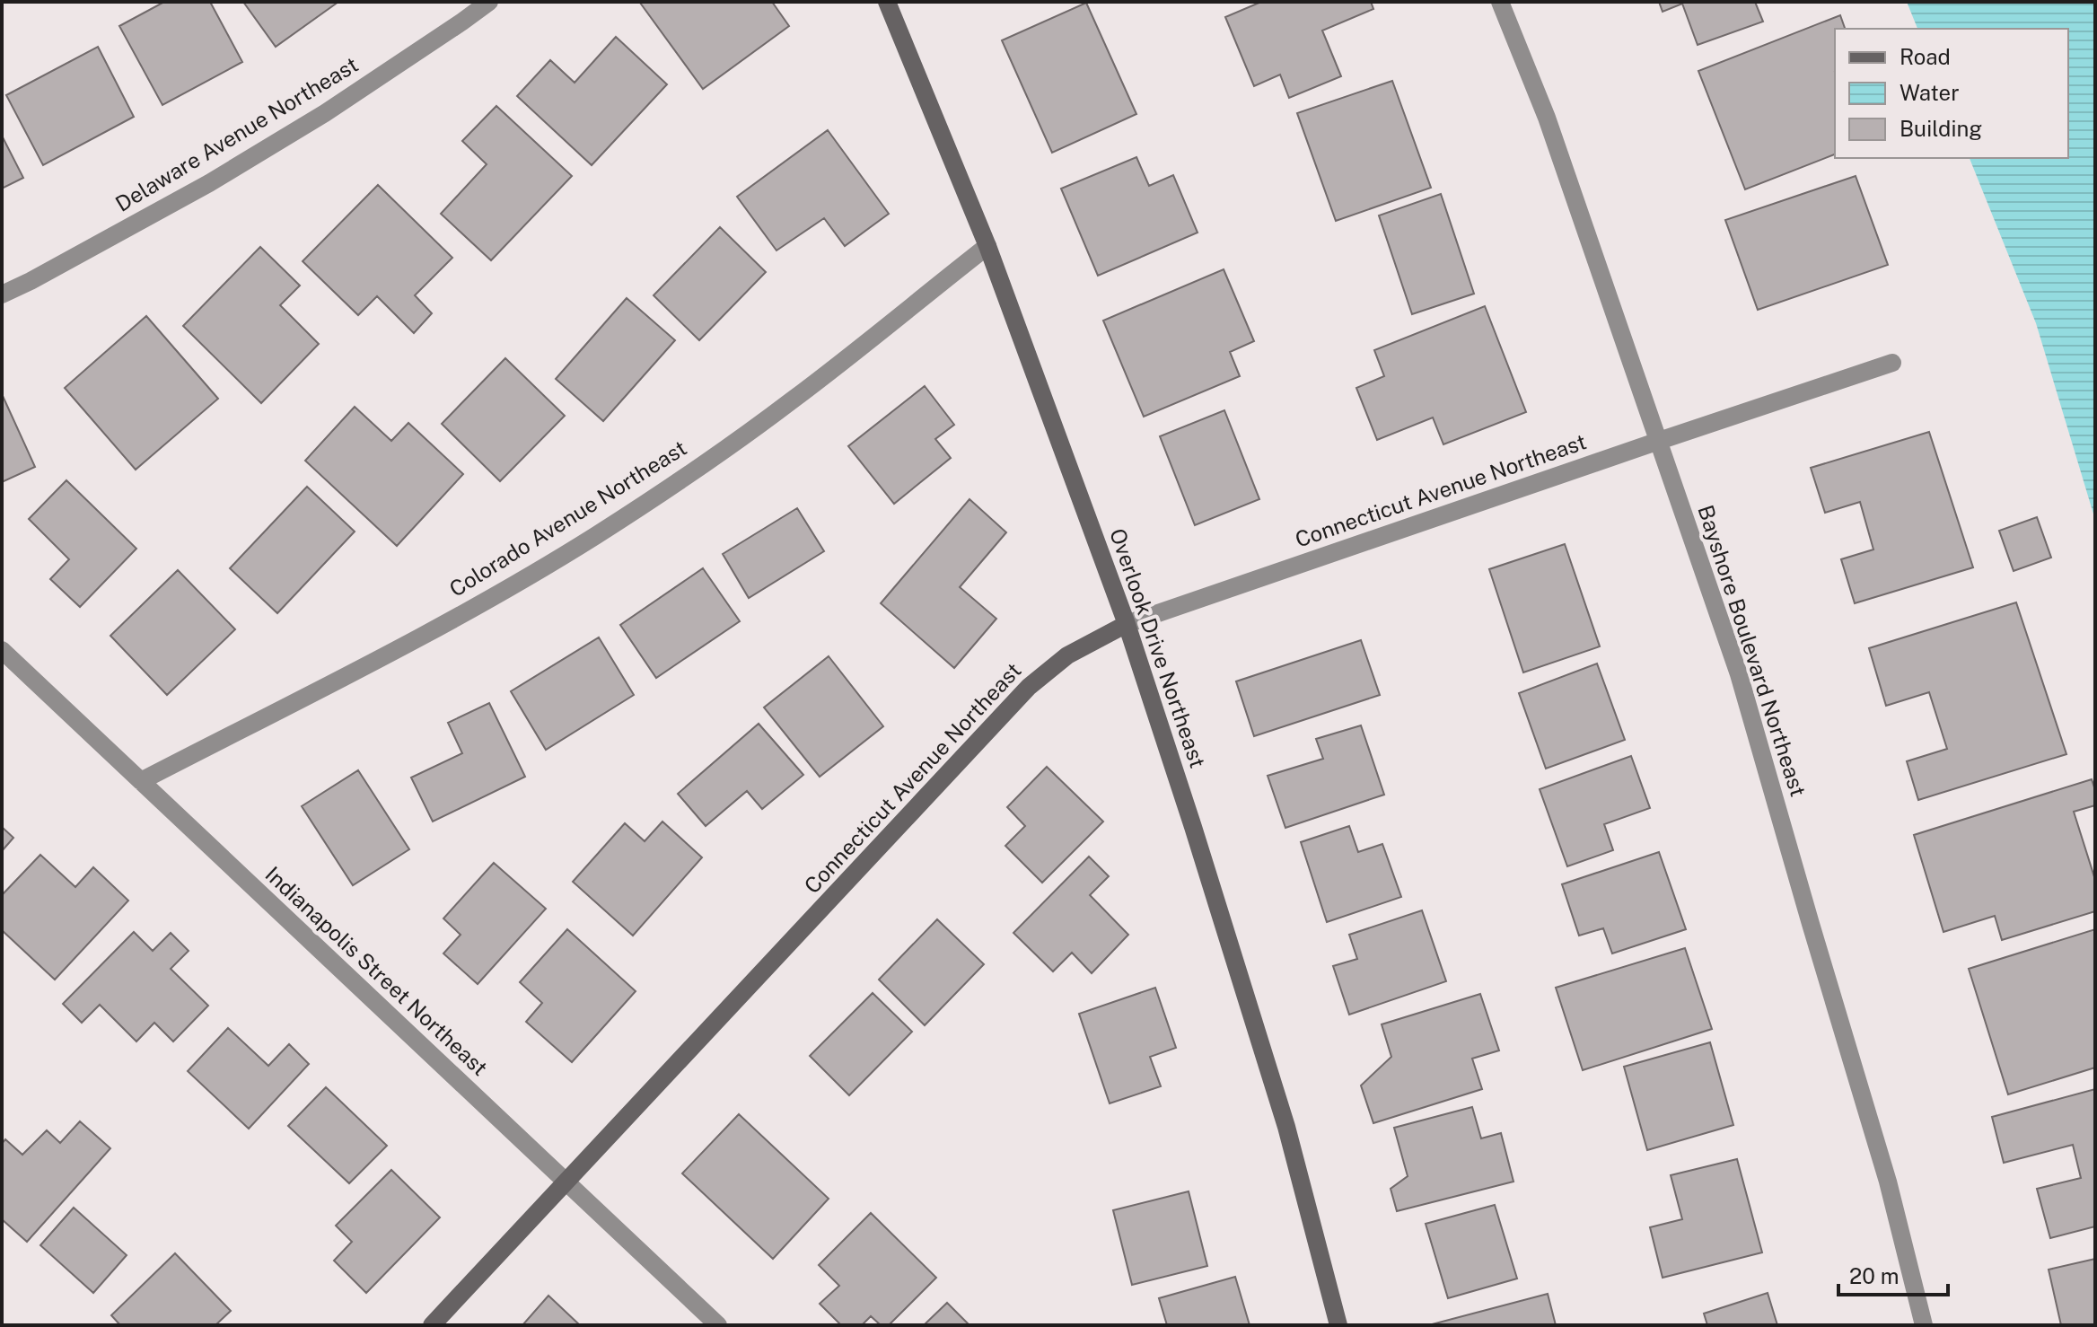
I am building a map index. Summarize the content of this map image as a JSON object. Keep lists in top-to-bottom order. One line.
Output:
{"streets":{"street":["Delaware Avenue Northeast","Connecticut Avenue Northeast","Colorado Avenue Northeast","Overlook Drive Northeast","Bayshore Boulevard Northeast","Indianapolis Street Northeast"]},"crossings":[["Connecticut Avenue Northeast","Overlook Drive Northeast"],["Connecticut Avenue Northeast","Bayshore Boulevard Northeast"],["Connecticut Avenue Northeast","Indianapolis Street Northeast"],["Colorado Avenue Northeast","Overlook Drive Northeast"],["Colorado Avenue Northeast","Indianapolis Street Northeast"]],"legend":["Road","Water","Building"],"scale_bar":"20 m"}
